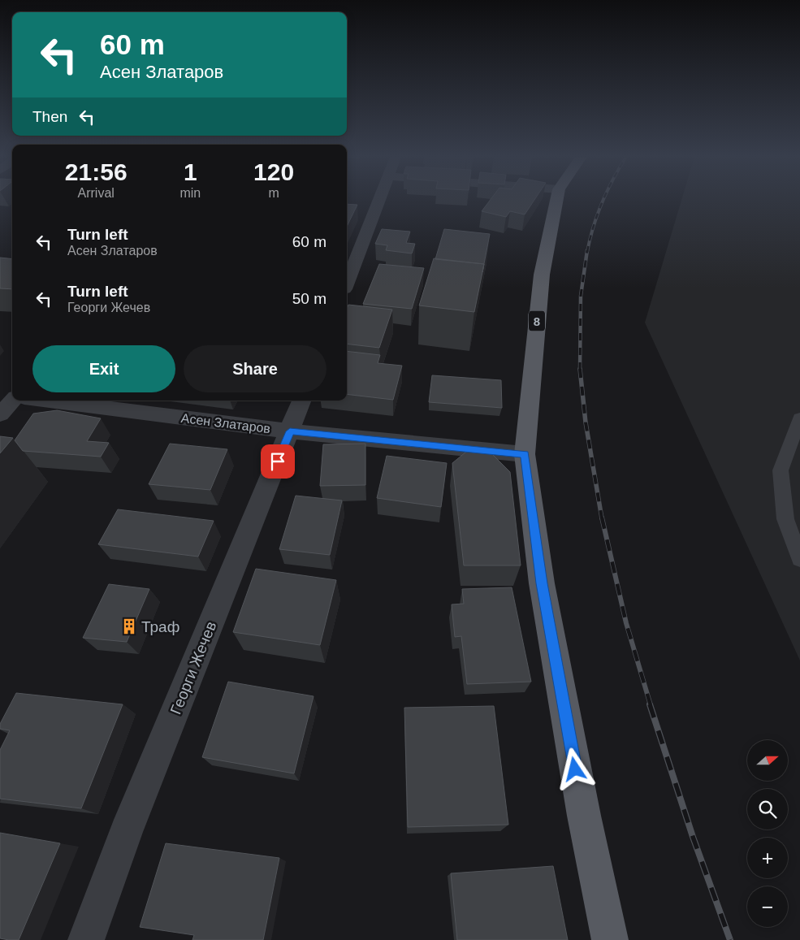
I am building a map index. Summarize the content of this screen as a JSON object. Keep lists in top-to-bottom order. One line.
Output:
{"streets":{"main road":["8"],"street":["Асен Златаров","Георги Жечев"]},"crossings":[["8","Асен Златаров"],["Асен Златаров","Георги Жечев"]],"places":{"building":["Траф"]},"north":"right","page":{"turn":["60 m","Асен Златаров"],"then":"Then","eta":["21:56","Arrival","1","min","120","m"],"list":[{"name":"Turn left","note":"Асен Златаров","value":"60 m"},{"name":"Turn left","note":"Георги Жечев","value":"50 m"}],"buttons":["Exit","Share"],"map_buttons":["+","−"]}}
